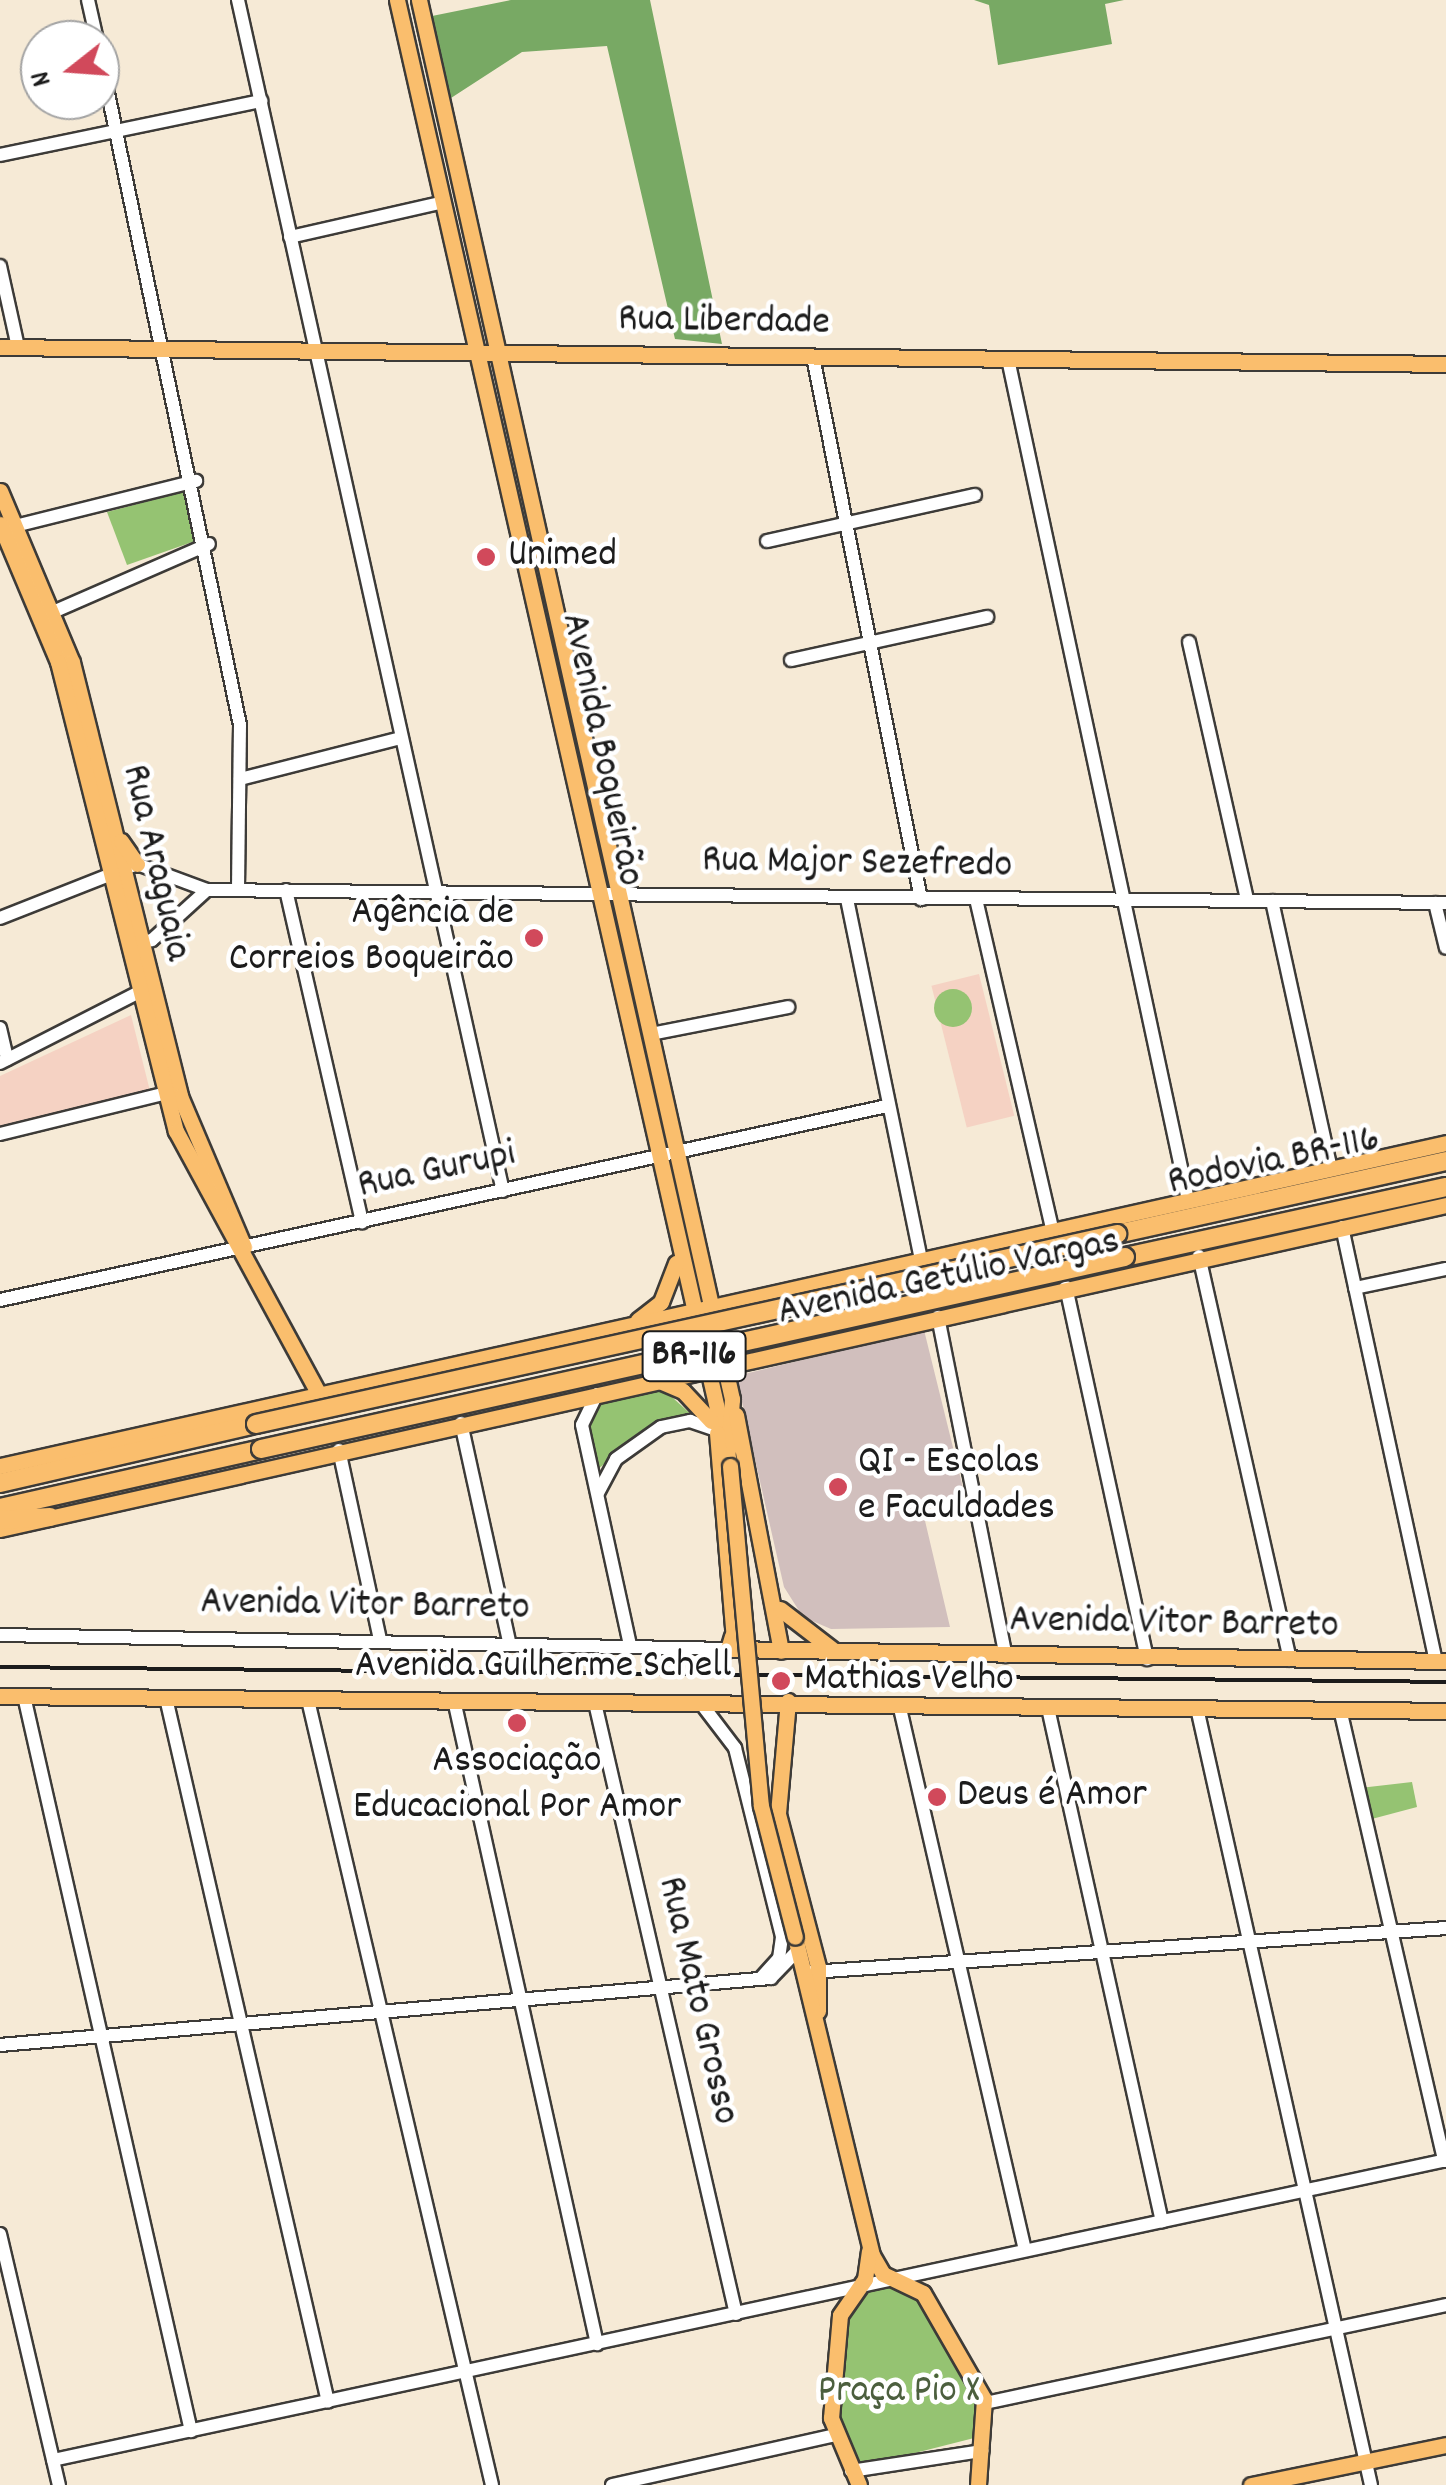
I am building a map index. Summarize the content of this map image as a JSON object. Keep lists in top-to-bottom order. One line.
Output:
{"streets":{"highway":["Rodovia BR-116","BR-116"],"main road":["Rua Liberdade","Avenida Boqueirão","Rua Araguaia","Avenida Getúlio Vargas","Avenida Vitor Barreto","Avenida Guilherme Schell"],"street":["Rua Major Sezefredo","Rua Gurupi","Rua Mato Grosso"]},"crossings":[["Rua Liberdade","Avenida Boqueirão"],["Avenida Boqueirão","Rua Major Sezefredo"],["Avenida Boqueirão","Rua Gurupi"],["Avenida Boqueirão","Avenida Getúlio Vargas"],["Rua Araguaia","Rua Major Sezefredo"],["Rua Araguaia","Rua Gurupi"],["Rua Araguaia","Avenida Getúlio Vargas"],["Avenida Guilherme Schell","Rua Mato Grosso"]],"parks":["Praça Pio X"],"places":["Unimed","Agência de Correios Boqueirão","QI - Escolas e Faculdades","Mathias Velho","Associação Educacional Por Amor","Deus é Amor"],"north":"left"}
